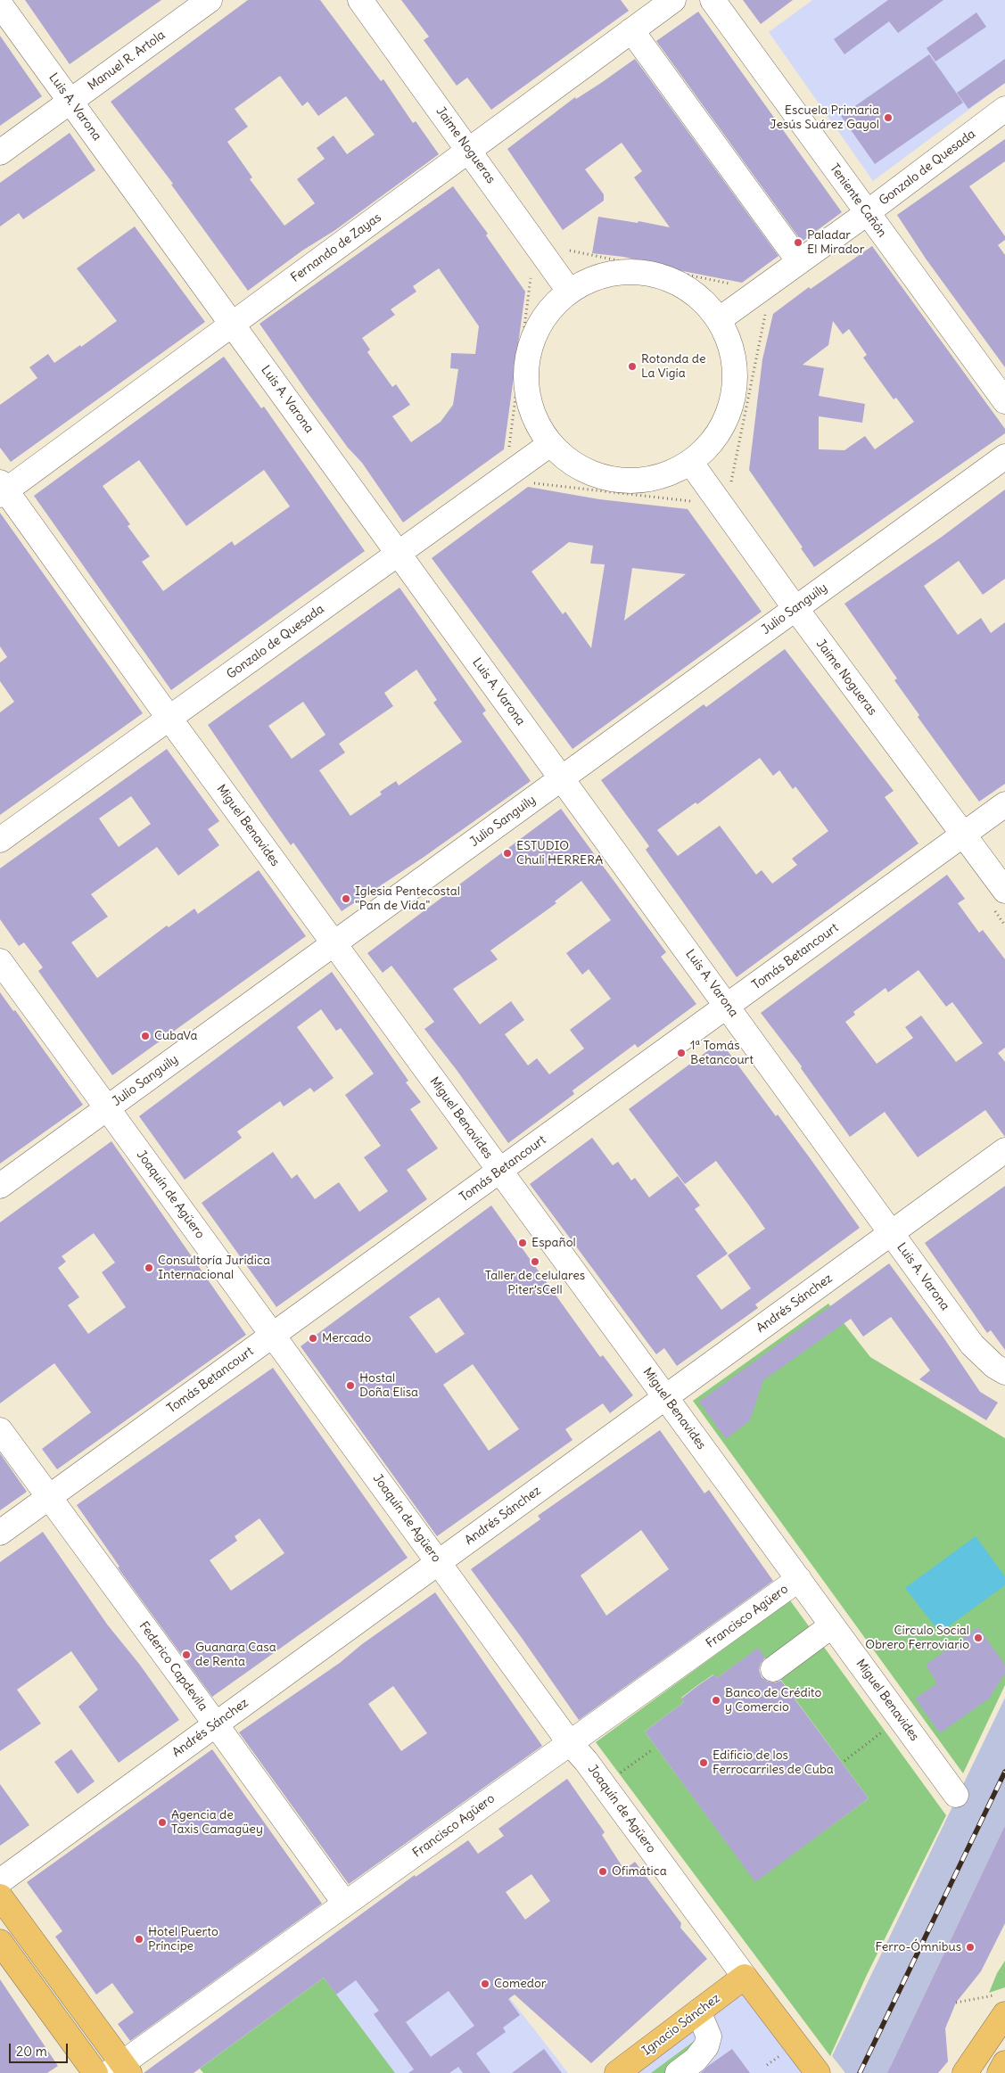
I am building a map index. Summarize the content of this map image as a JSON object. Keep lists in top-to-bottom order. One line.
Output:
{"streets":{"main road":["Joaquín de Agüero","Ignacio Sánchez"],"street":["Manuel R. Artola","Luis A. Varona","Jaime Nogueras","Gonzalo de Quesada","Teniente Cañón","Fernando de Zayas","Julio Sanguily","Miguel Benavides","Tomás Betancourt","Andrés Sánchez","Francisco Agüero","Federico Capdevila"]},"crossings":[["Manuel R. Artola","Luis A. Varona"],["Luis A. Varona","Gonzalo de Quesada"],["Luis A. Varona","Fernando de Zayas"],["Luis A. Varona","Julio Sanguily"],["Luis A. Varona","Tomás Betancourt"],["Luis A. Varona","Andrés Sánchez"],["Jaime Nogueras","Fernando de Zayas"],["Jaime Nogueras","Julio Sanguily"],["Jaime Nogueras","Tomás Betancourt"],["Gonzalo de Quesada","Teniente Cañón"],["Gonzalo de Quesada","Miguel Benavides"],["Fernando de Zayas","Miguel Benavides"],["Julio Sanguily","Miguel Benavides"],["Julio Sanguily","Joaquín de Agüero"],["Miguel Benavides","Tomás Betancourt"],["Miguel Benavides","Andrés Sánchez"],["Miguel Benavides","Francisco Agüero"],["Tomás Betancourt","Joaquín de Agüero"],["Tomás Betancourt","Federico Capdevila"],["Joaquín de Agüero","Andrés Sánchez"],["Joaquín de Agüero","Francisco Agüero"],["Joaquín de Agüero","Ignacio Sánchez"],["Andrés Sánchez","Federico Capdevila"],["Francisco Agüero","Federico Capdevila"]],"places":["Escuela Primaria Jesús Suárez Gayol","Paladar El Mirador","Rotonda de La Vigía","ESTUDIO Chuli HERRERA","Iglesia Pentecostal \"Pan de Vida\"","CubaVa","1ª Tomás Betancourt","Español","Taller de celulares Piter’sCell","Consultoría Jurídica Internacional","Mercado","Hostal Doña Elisa","Círculo Social Obrero Ferroviario","Guanara Casa de Renta","Banco de Crédito y Comercio","Edificio de los Ferrocarriles de Cuba","Agencia de Taxis Camagüey","Ofimática","Hotel Puerto Príncipe","Ferro-Ómnibus","Comedor"],"scale_bar":"20 m"}
